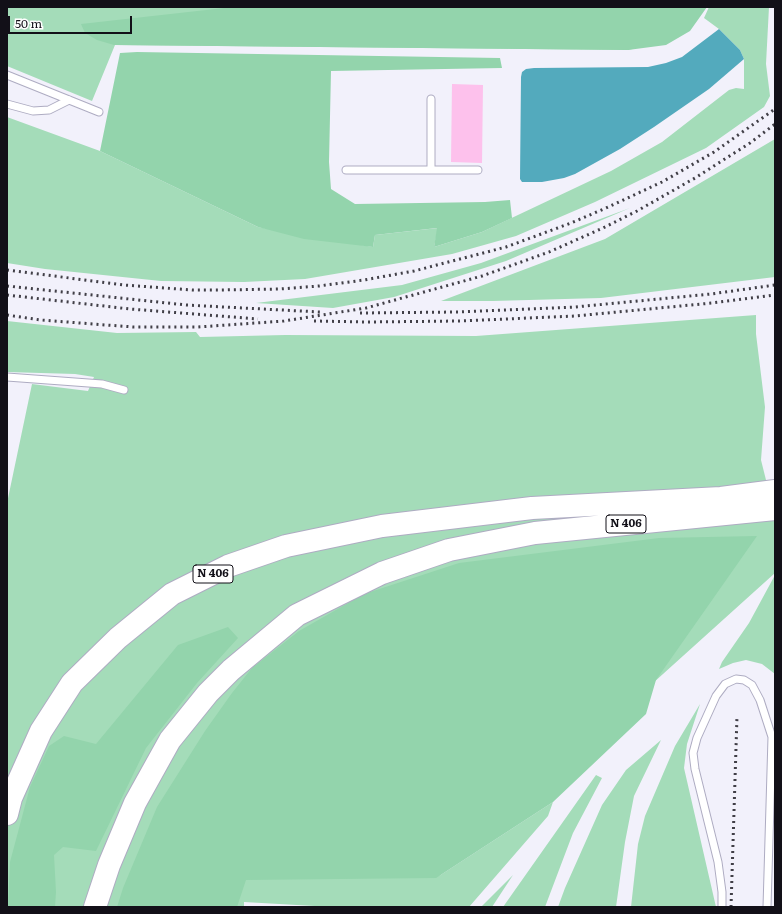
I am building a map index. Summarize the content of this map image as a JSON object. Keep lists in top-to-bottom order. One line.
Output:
{"streets":{"highway":["N 406"]},"scale_bar":"50 m"}
